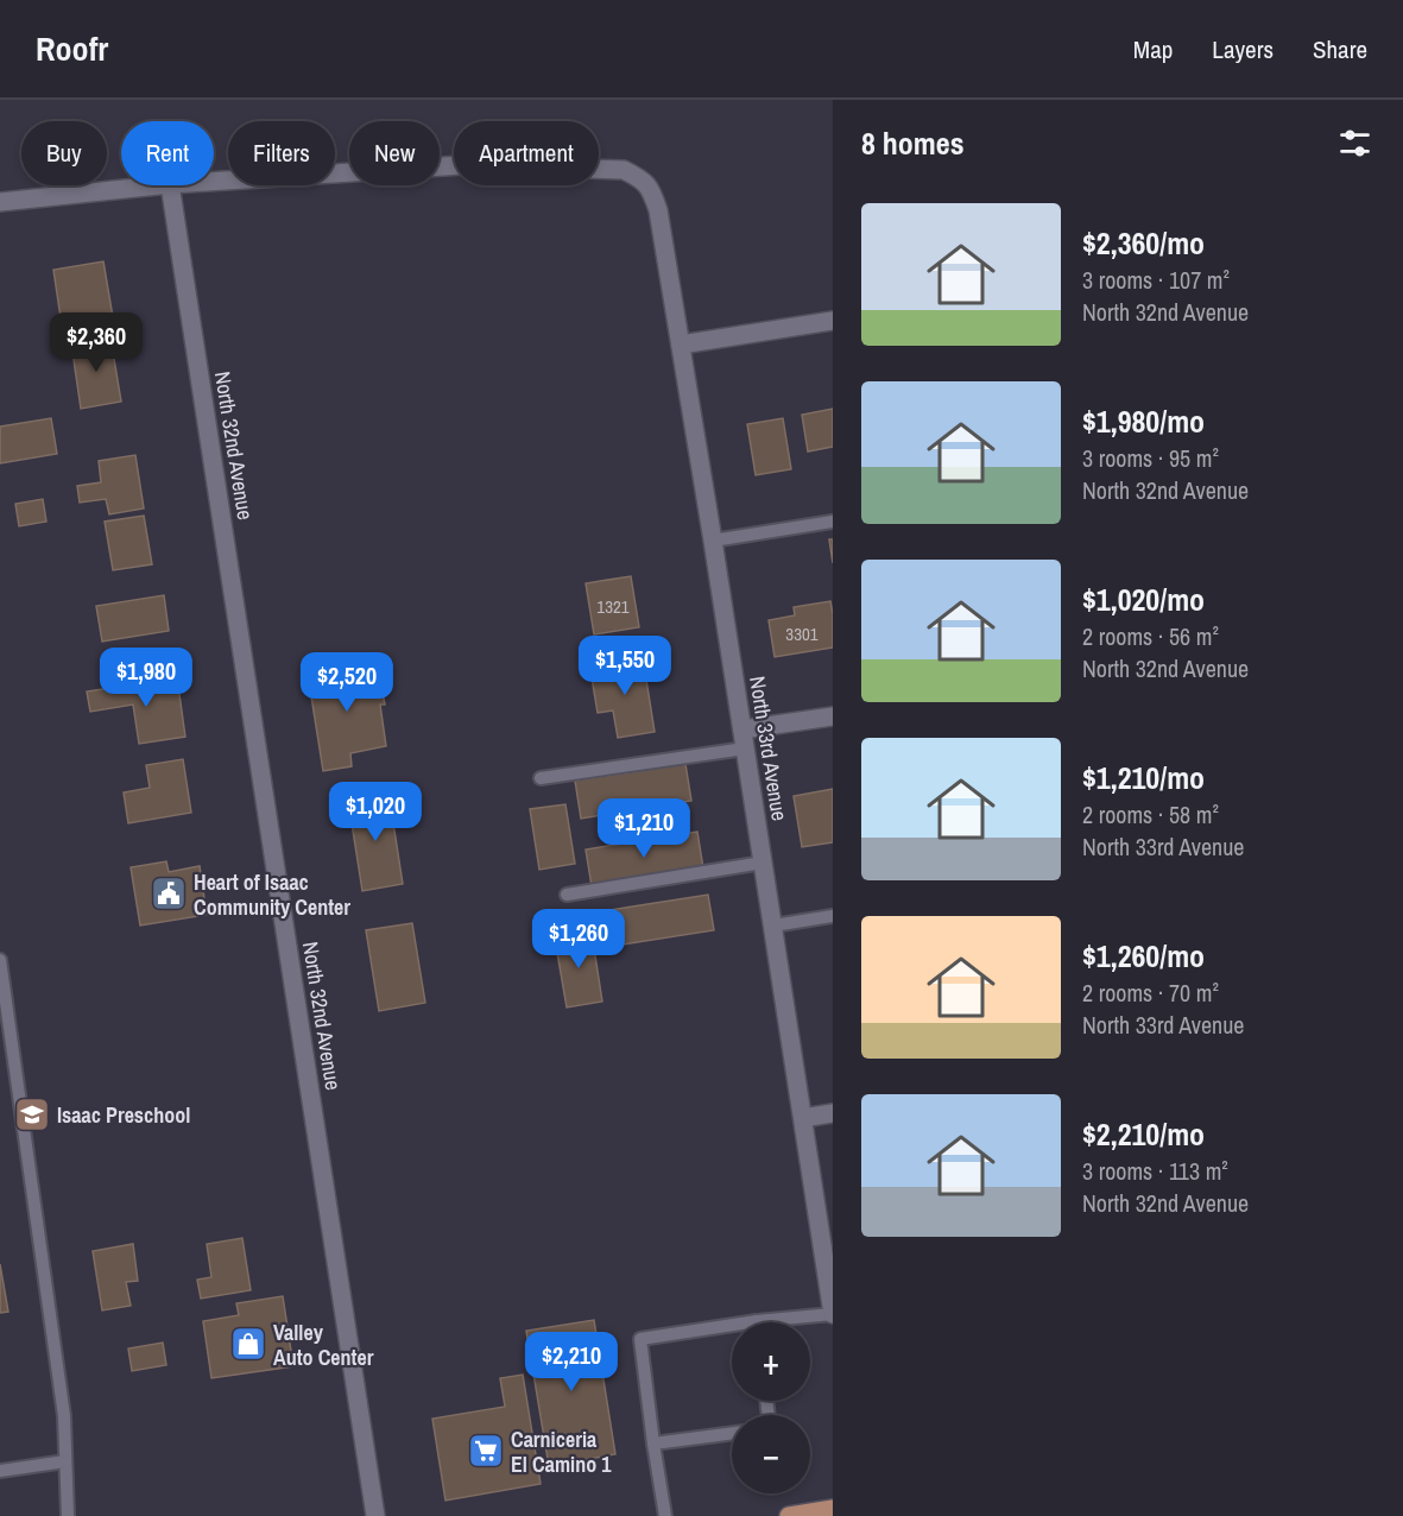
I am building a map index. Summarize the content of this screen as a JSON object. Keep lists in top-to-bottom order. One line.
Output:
{"streets":{"street":["North 32nd Avenue","North 33rd Avenue"]},"places":{"public building":["Heart of Isaac Community Center"],"school or university":["Isaac Preschool"],"shop":["Valley Auto Center"],"supermarket":["Carniceria El Camino 1"]},"house_numbers":["1321","3301"],"page":{"header":"Roofr","nav":["Map","Layers","Share"],"heading":"8 homes","chip":["Buy","Rent","Filters","New","Apartment"],"list":[{"name":"$2,360/mo","note":"3 rooms · 107 m² · North 32nd Avenue"},{"name":"$1,980/mo","note":"3 rooms · 95 m² · North 32nd Avenue"},{"name":"$1,020/mo","note":"2 rooms · 56 m² · North 32nd Avenue"},{"name":"$1,210/mo","note":"2 rooms · 58 m² · North 33rd Avenue"},{"name":"$1,260/mo","note":"2 rooms · 70 m² · North 33rd Avenue"},{"name":"$2,210/mo","note":"3 rooms · 113 m² · North 32nd Avenue"}],"price":["$2,360","$1,550","$1,980","$2,520","$1,020","$1,210","$1,260","$2,210"],"map_buttons":["+","−"]}}
